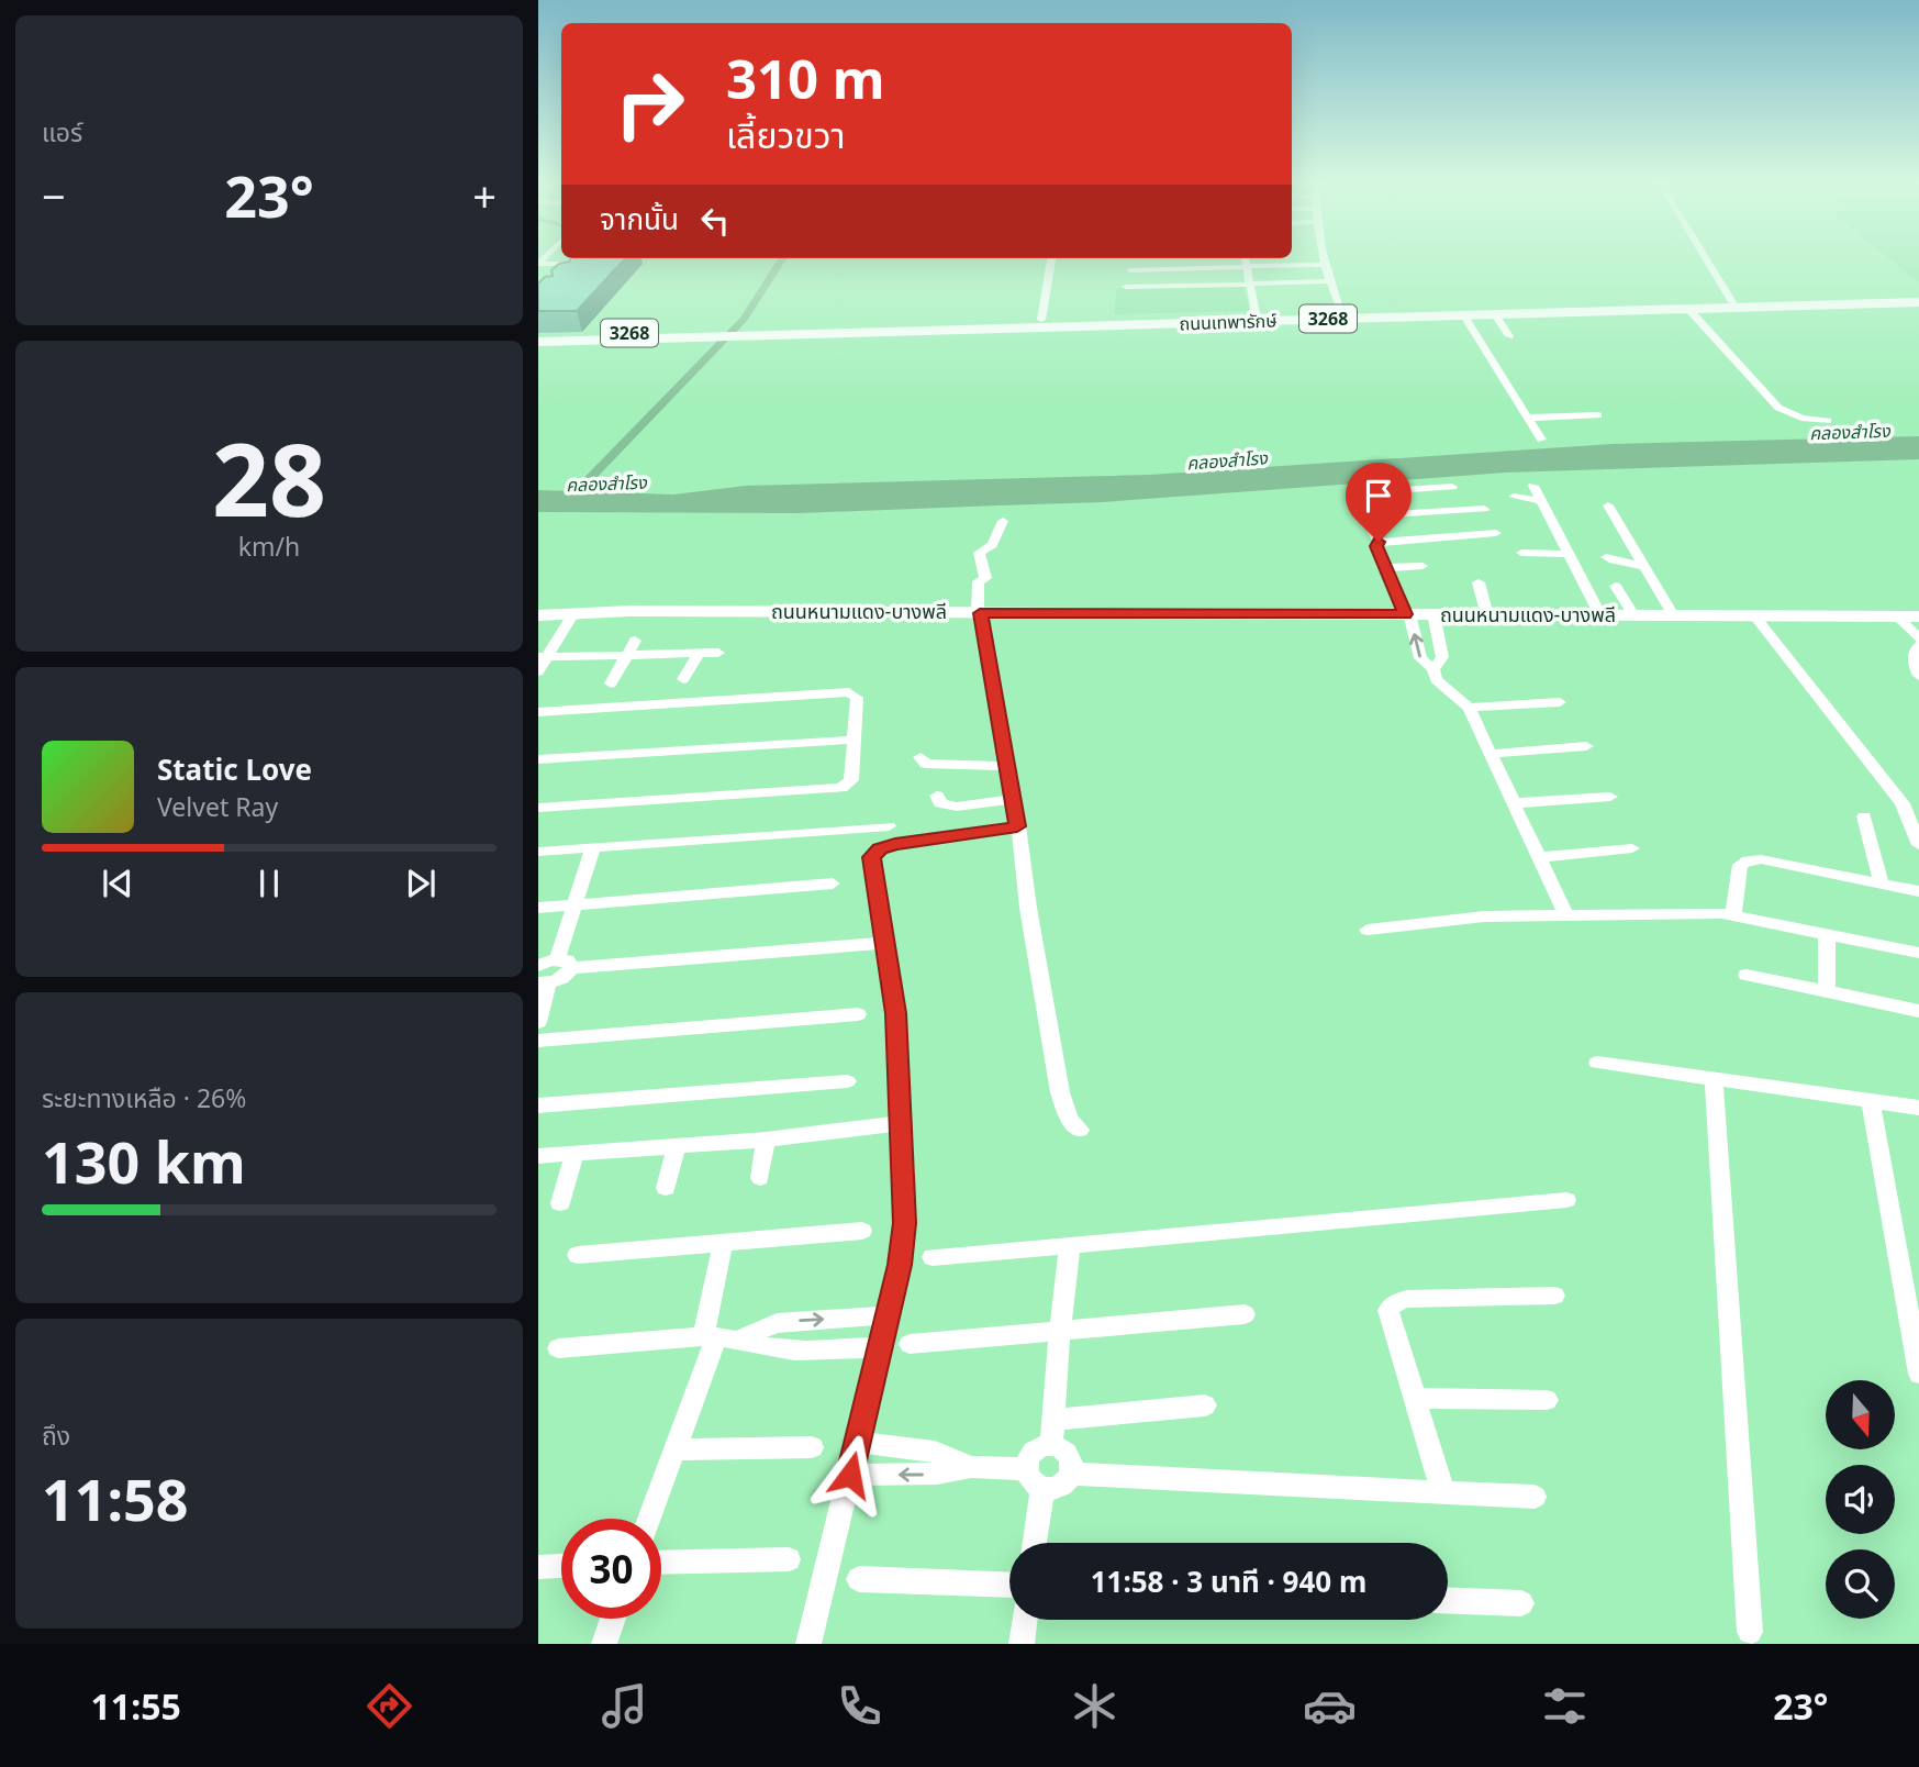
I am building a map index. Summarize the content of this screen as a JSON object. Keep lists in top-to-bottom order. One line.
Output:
{"streets":{"main road":["3268","ถนนเทพารักษ์","ถนนหนามแดง-บางพลี"]},"water":["คลองสำโรง"],"north":"bottom","page":{"tile":["แอร์",["28","km/h"],["ระยะทางเหลือ · 26%","130 km"],["ถึง","11:58"]],"turn":["310 m","เลี้ยวขวา"],"heat":["−","23°","+"],"then":"จากนั้น","song":["Static Love","Velvet Ray"],"limit":"30","trip":"11:58 · 3 นาที · 940 m","tabs":["11:55","23°"]}}
